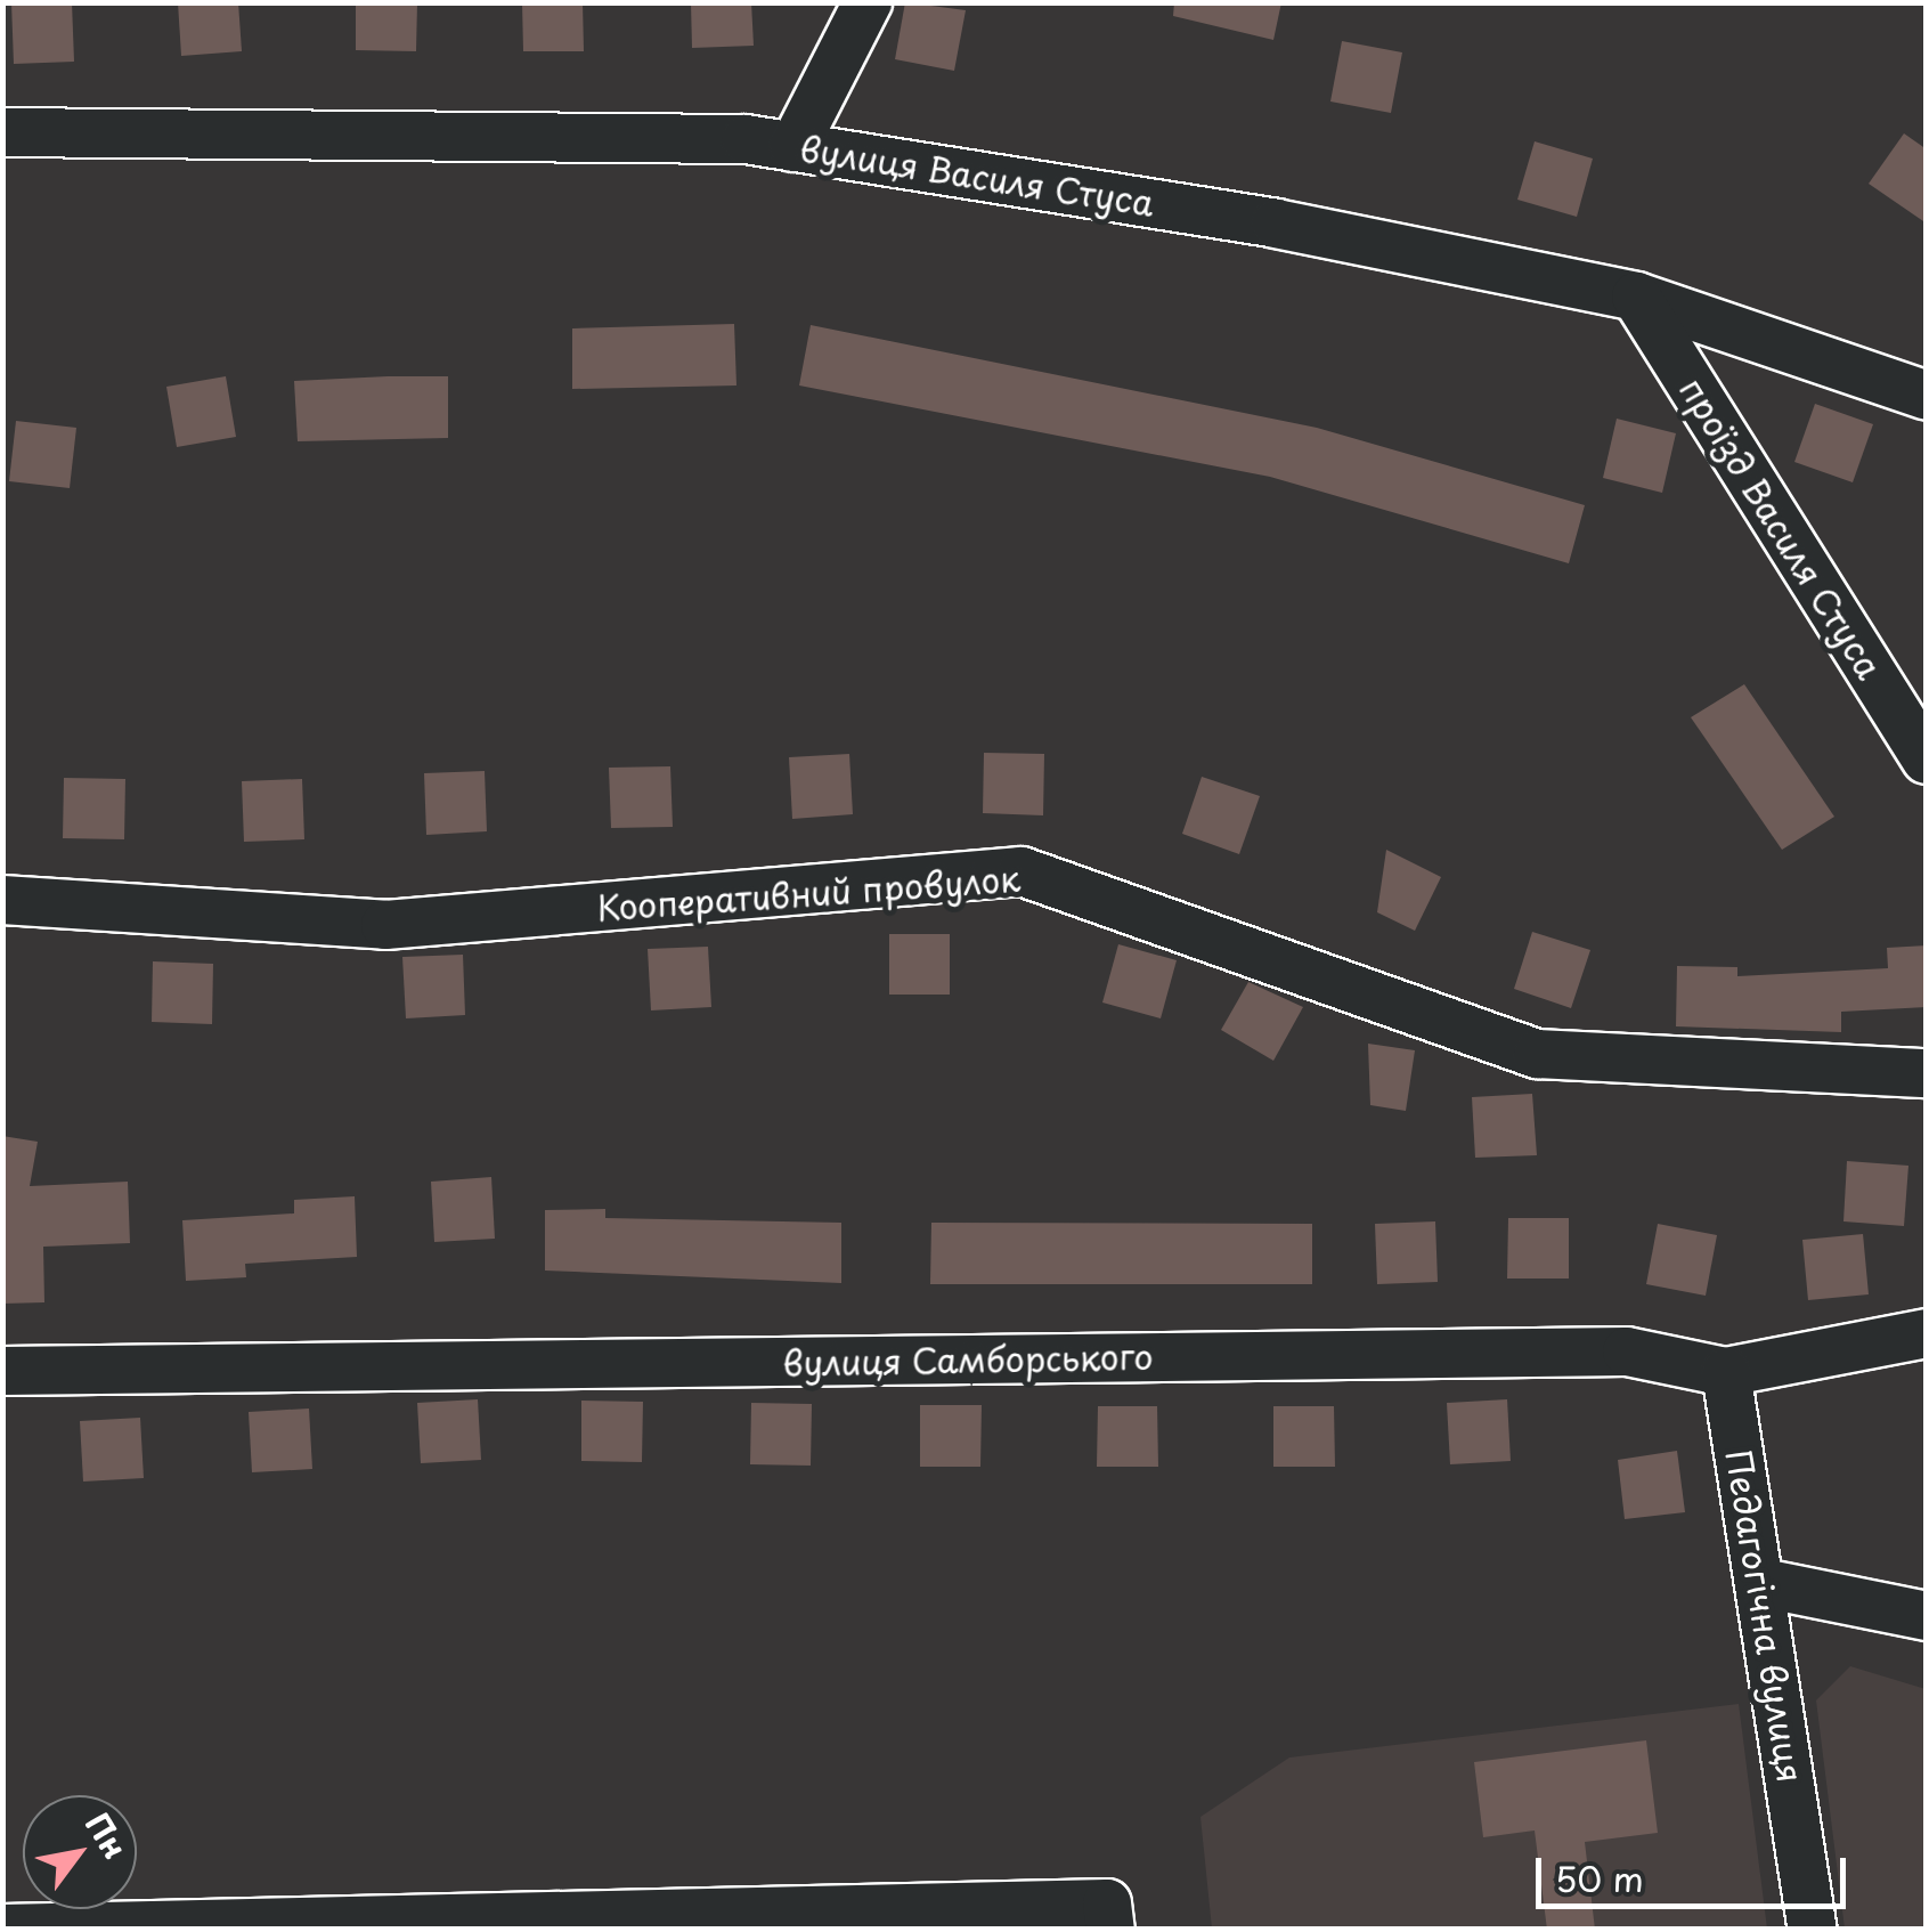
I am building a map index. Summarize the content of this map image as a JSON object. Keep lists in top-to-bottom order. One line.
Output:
{"streets":{"street":["вулиця Василя Стуса","проїзд Василя Стуса","Кооперативний провулок","вулиця Самборського","Педагогічна вулиця"]},"crossings":[["вулиця Василя Стуса","проїзд Василя Стуса"],["вулиця Самборського","Педагогічна вулиця"]],"scale_bar":"50 m","north":"top right"}
